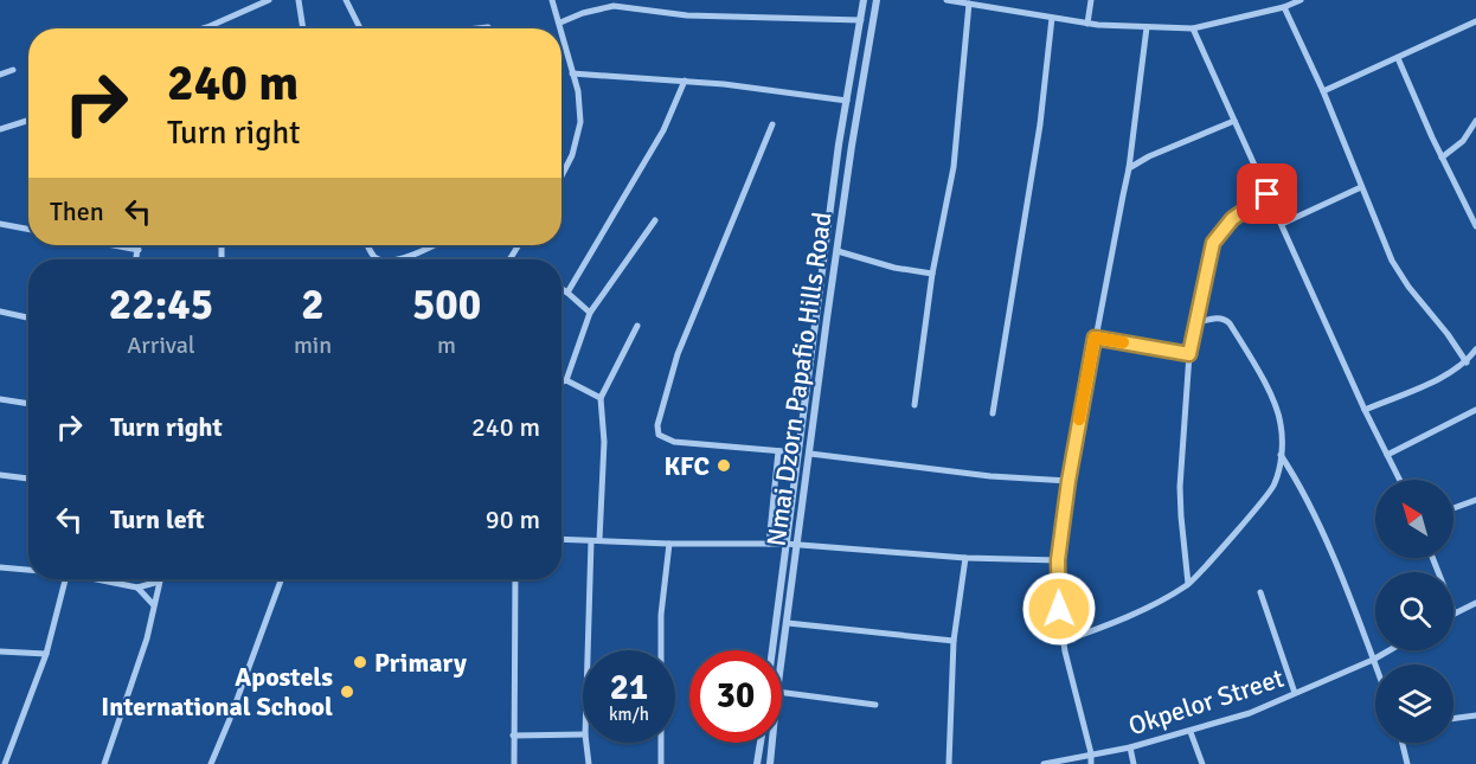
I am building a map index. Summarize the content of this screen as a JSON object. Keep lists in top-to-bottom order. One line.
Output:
{"streets":{"street":["Nmai Dzorn Papafio Hills Road","Okpelor Street"]},"places":["KFC","Primary","Apostels International School"],"north":"top left","page":{"turn":["240 m","Turn right"],"then":"Then","eta":["22:45","Arrival","2","min","500","m"],"list":[{"name":"Turn right","value":"240 m"},{"name":"Turn left","value":"90 m"}],"speed":"21 km/h","limit":"30"}}
